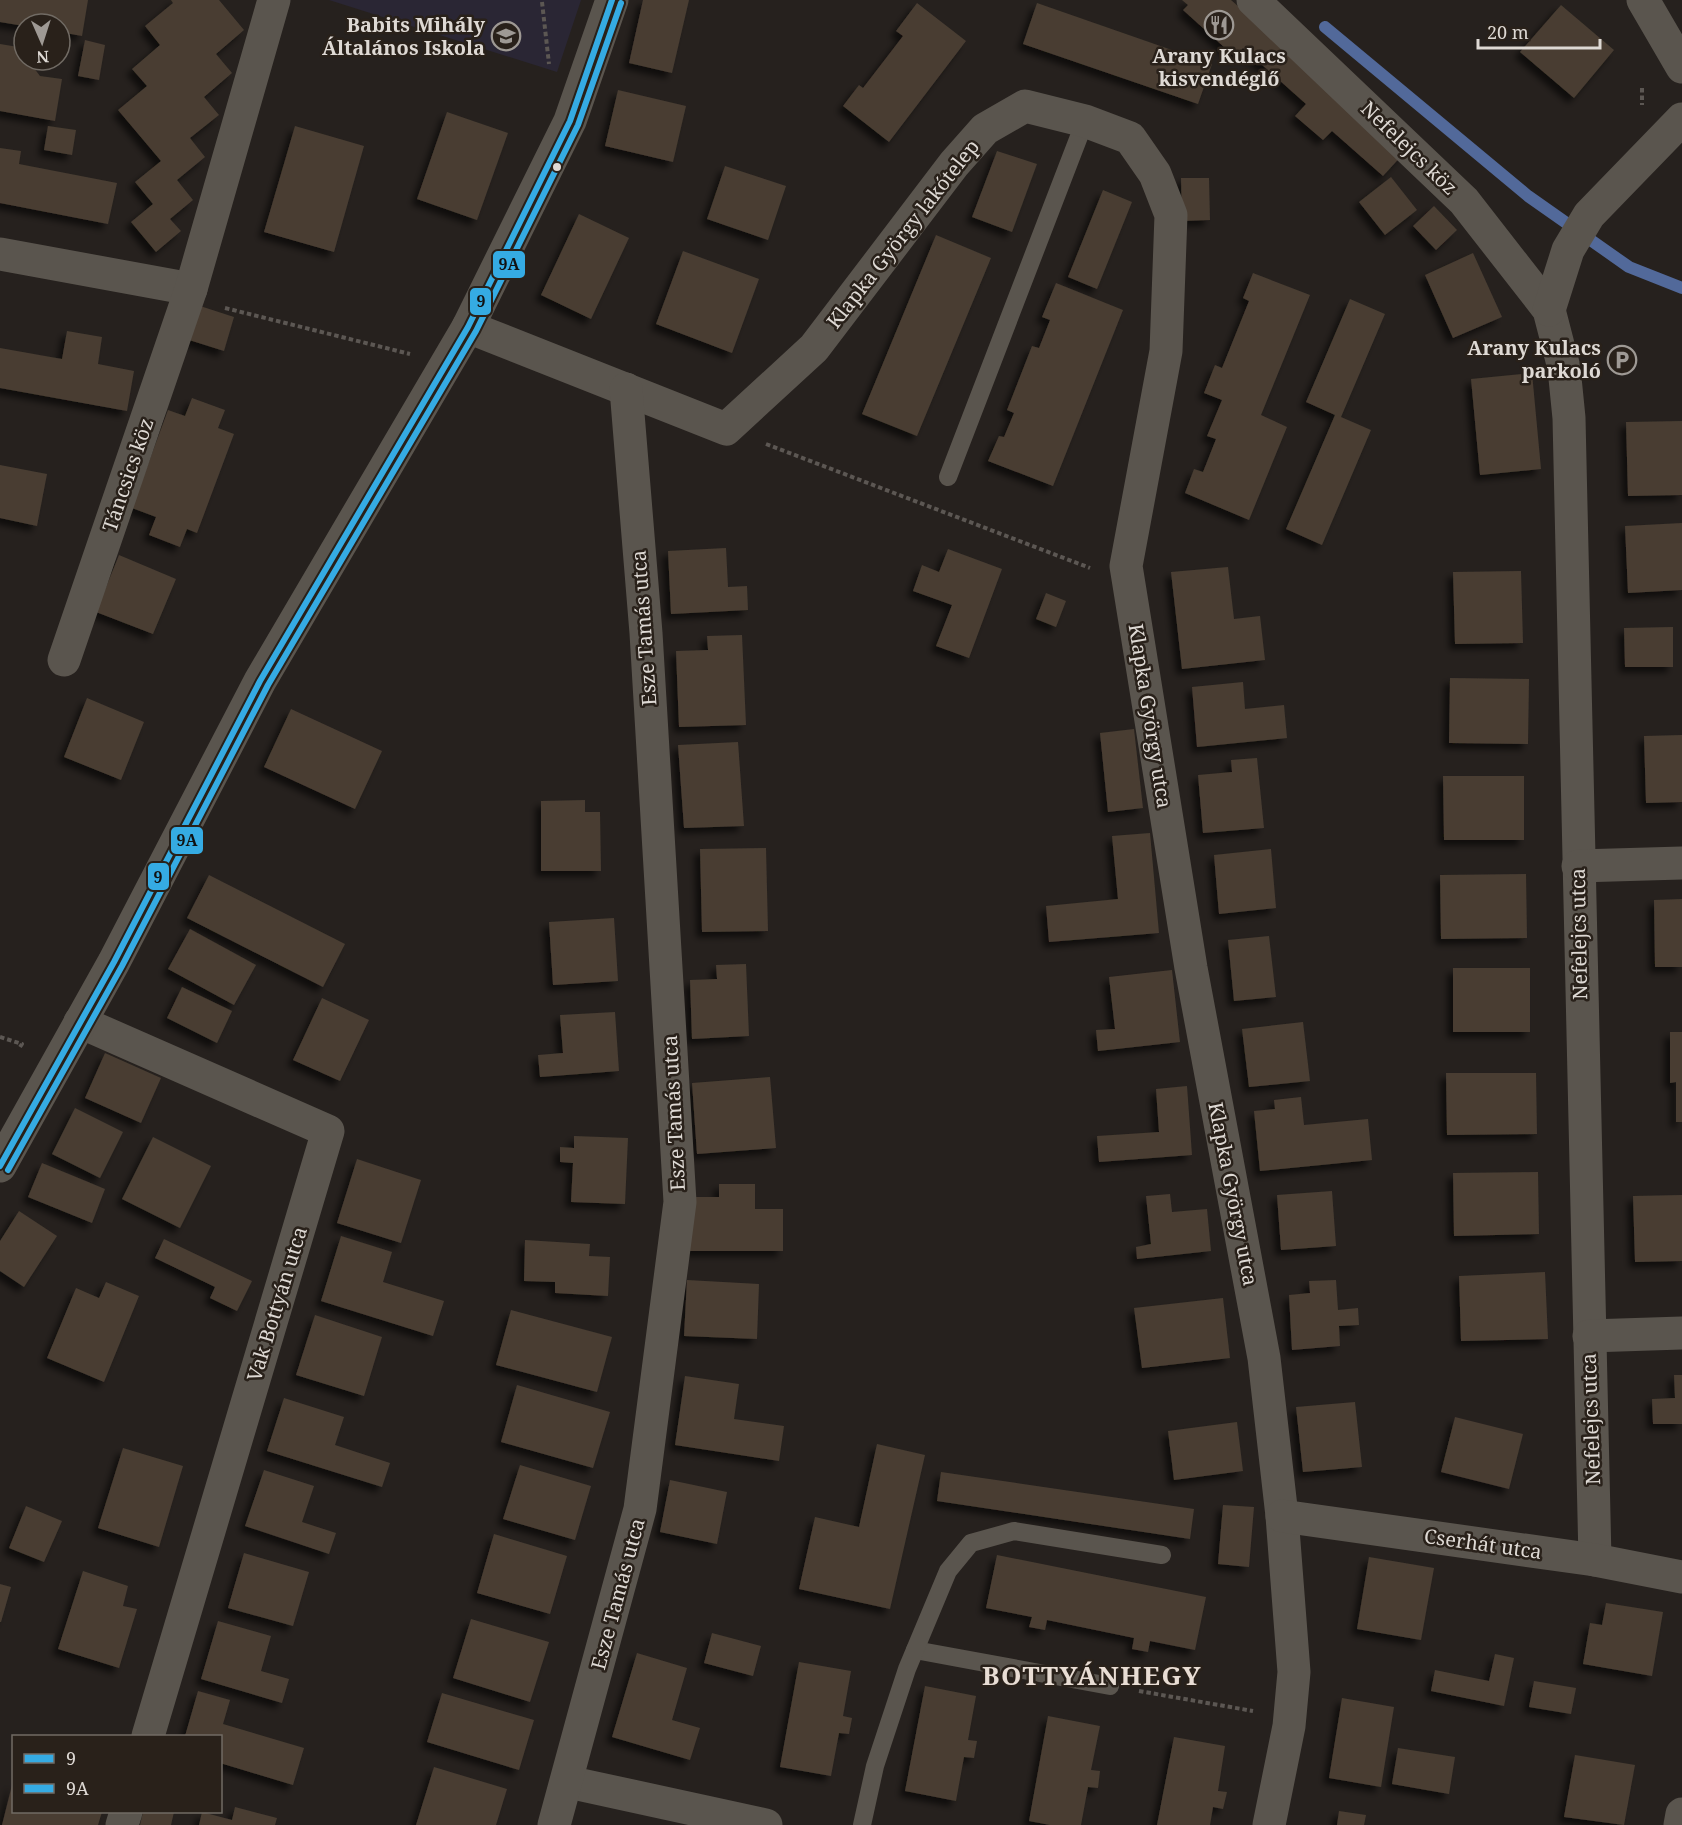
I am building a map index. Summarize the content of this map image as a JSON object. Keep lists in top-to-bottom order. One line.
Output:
{"streets":{"street":["Nefelejcs köz","Klapka György lakótelep","Táncsics köz","Esze Tamás utca","Klapka György utca","Nefelejcs utca","Vak Bottyán utca","Cserhát utca"]},"crossings":[["Nefelejcs köz","Nefelejcs utca"],["Klapka György lakótelep","Klapka György utca"],["Klapka György utca","Cserhát utca"],["Nefelejcs utca","Cserhát utca"]],"districts":["BOTTYÁNHEGY"],"places":{"restaurant":["Arany Kulacs kisvendéglő"],"school or university":["Babits Mihály Általános Iskola"],"parking":["Arany Kulacs parkoló"]},"lines":["transit line 9","transit line 9A"],"legend":["9","9A"],"scale_bar":"20 m","north":"bottom"}
